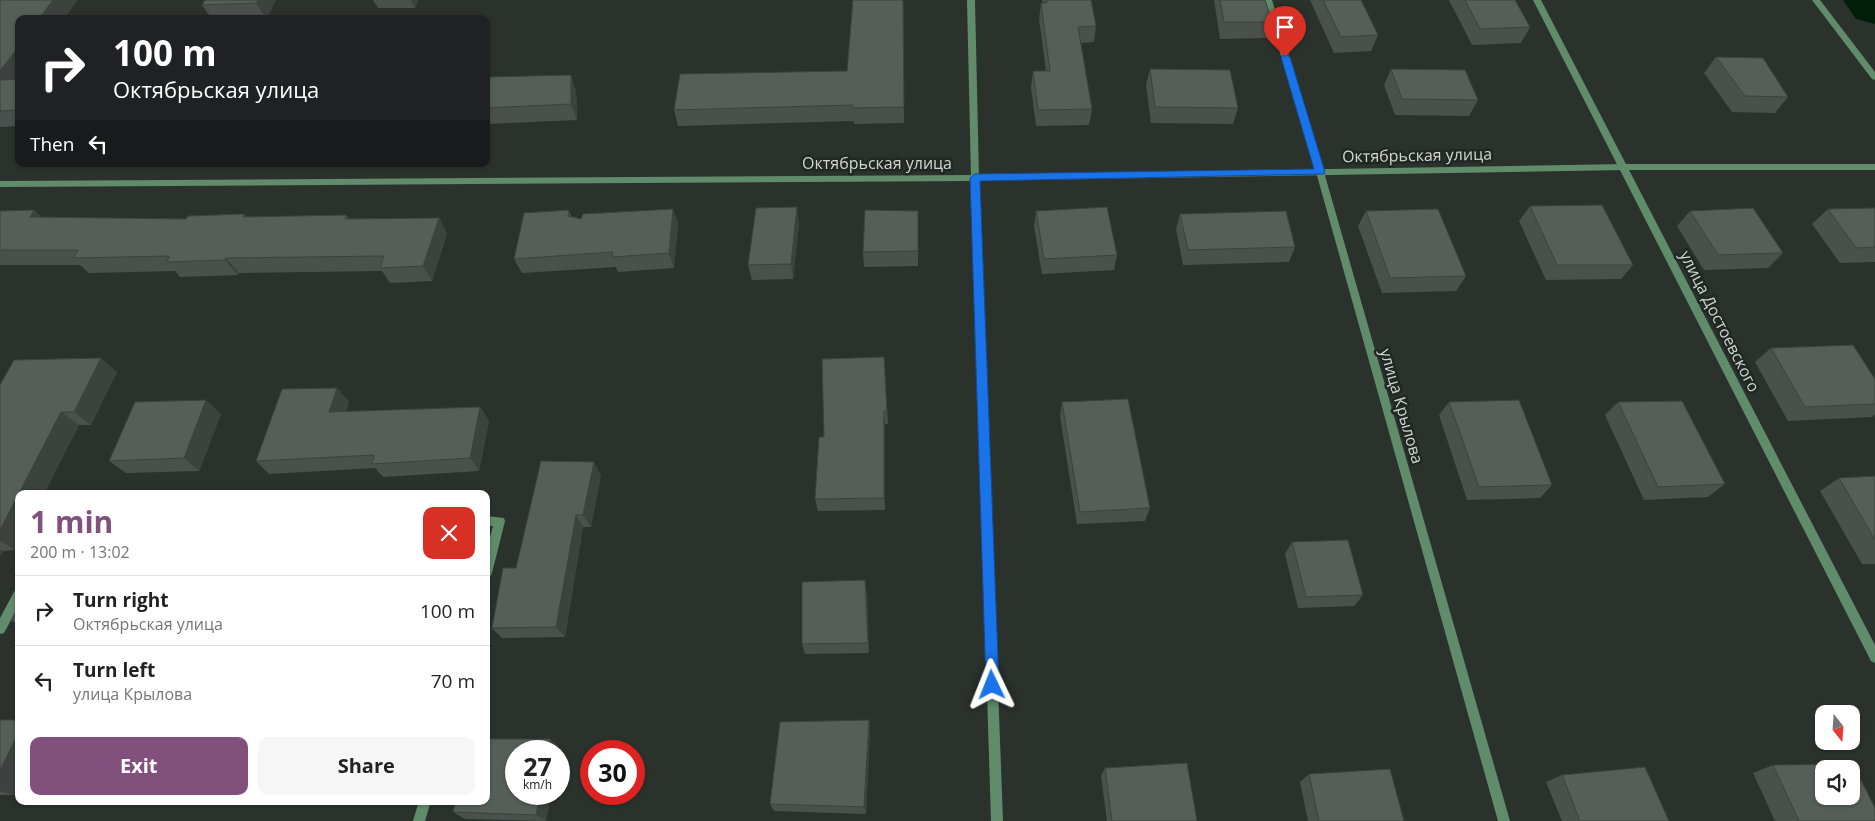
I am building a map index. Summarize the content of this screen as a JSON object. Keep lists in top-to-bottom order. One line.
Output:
{"streets":{"street":["Октябрьская улица","улица Достоевского","улица Крылова"]},"crossings":[["Октябрьская улица","улица Достоевского"],["Октябрьская улица","улица Крылова"]],"north":"bottom","page":{"turn":["100 m","Октябрьская улица"],"then":"Then","heading":["1 min","200 m · 13:02"],"list":[{"name":"Turn right","note":"Октябрьская улица","value":"100 m"},{"name":"Turn left","note":"улица Крылова","value":"70 m"}],"buttons":["Exit","Share"],"speed":"27 km/h","limit":"30"}}
